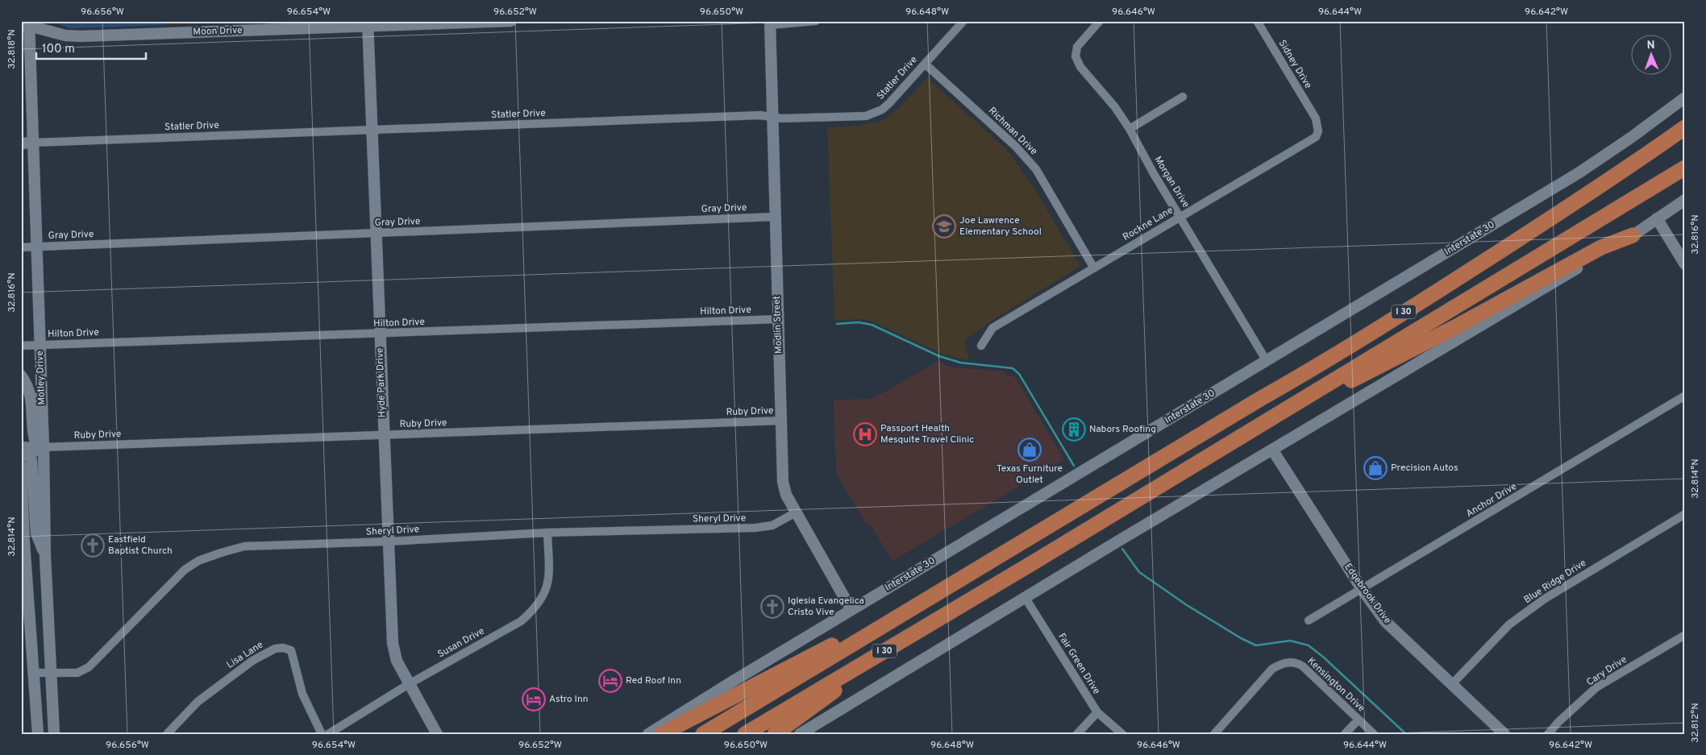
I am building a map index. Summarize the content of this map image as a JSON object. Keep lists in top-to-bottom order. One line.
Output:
{"streets":{"highway":["I 30"],"main road":["Moon Drive","Interstate 30","Modlin Street","Motley Drive","Hyde Park Drive","Edgebrook Drive"],"street":["Sidney Drive","Statler Drive","Richman Drive","Morgan Drive","Gray Drive","Rockne Lane","Hilton Drive","Ruby Drive","Anchor Drive","Sheryl Drive","Blue Ridge Drive","Susan Drive","Lisa Lane","Fair Green Drive","Cary Drive","Kensington Drive"]},"crossings":[["Moon Drive","Motley Drive"],["Moon Drive","Hyde Park Drive"],["Sidney Drive","Rockne Lane"],["Statler Drive","Richman Drive"],["Statler Drive","Modlin Street"],["Statler Drive","Motley Drive"],["Statler Drive","Hyde Park Drive"],["Richman Drive","Rockne Lane"],["Morgan Drive","Rockne Lane"],["Morgan Drive","Interstate 30"],["Gray Drive","Modlin Street"],["Gray Drive","Motley Drive"],["Gray Drive","Hyde Park Drive"],["Interstate 30","Modlin Street"],["Hilton Drive","Modlin Street"],["Hilton Drive","Motley Drive"],["Hilton Drive","Hyde Park Drive"],["Modlin Street","Ruby Drive"],["Modlin Street","Sheryl Drive"],["Motley Drive","Ruby Drive"],["Motley Drive","Sheryl Drive"],["Hyde Park Drive","Ruby Drive"],["Hyde Park Drive","Sheryl Drive"],["Hyde Park Drive","Susan Drive"],["Anchor Drive","Edgebrook Drive"],["Sheryl Drive","Susan Drive"],["Blue Ridge Drive","Edgebrook Drive"]],"places":{"school or university":["Joe Lawrence Elementary School"],"building":["Nabors Roofing"],"hospital":["Passport Health Mesquite Travel Clinic"],"shop":["Texas Furniture Outlet","Precision Autos"],"church":["Eastfield Baptist Church","Iglesia Evangelica Cristo Vive"],"hotel":["Red Roof Inn","Astro Inn"]},"scale_bar":"100 m","north":"top","coordinates":["96.656°W","96.654°W","96.652°W","96.650°W","96.648°W","96.646°W","96.644°W","96.642°W","32.818°N","32.816°N","32.814°N","32.812°N"]}
